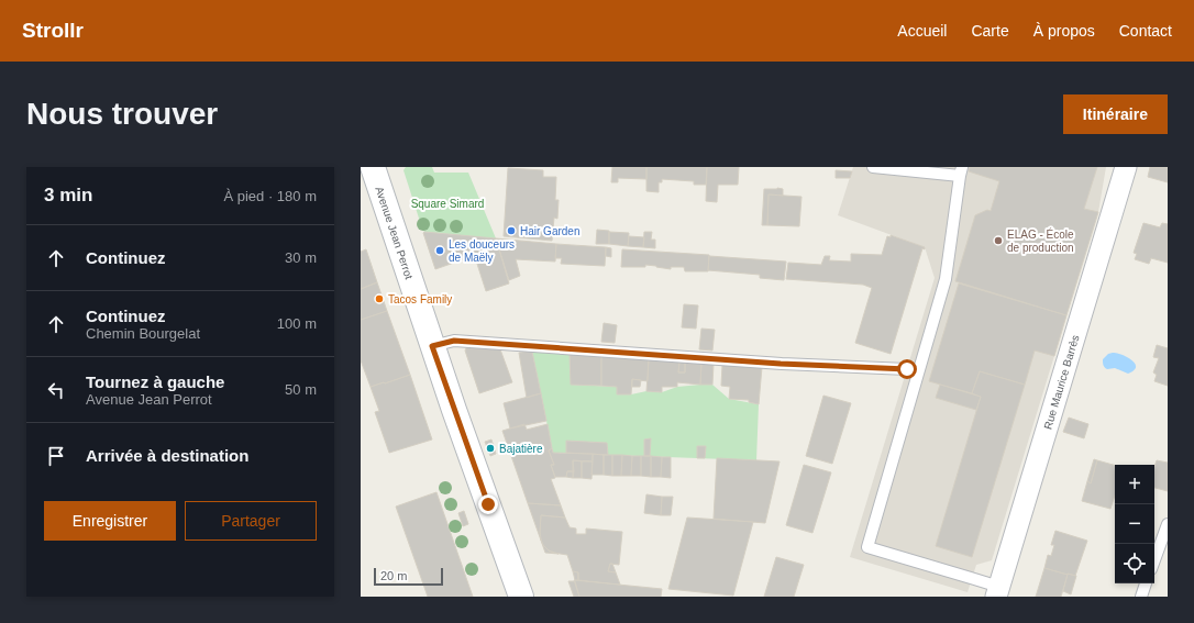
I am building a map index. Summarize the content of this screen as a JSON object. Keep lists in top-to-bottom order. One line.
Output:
{"streets":{"main road":["Avenue Jean Perrot"],"street":["Rue Maurice Barrès"]},"parks":["Square Simard"],"places":["Hair Garden","ELAG - École de production","Les douceurs de Maëly","Tacos Family","Bajatière"],"scale_bar":"20 m","page":{"header":"Strollr","nav":["Accueil","Carte","À propos","Contact"],"buttons":["Itinéraire",["Enregistrer","Partager"]],"title":"Nous trouver","heading":["3 min","À pied · 180 m"],"list":[["Continuez","30 m"],["Continuez","Chemin Bourgelat","100 m"],["Tournez à gauche","Avenue Jean Perrot","50 m"],"Arrivée à destination"],"map_buttons":["+","−"],"scale":"20 m"}}
